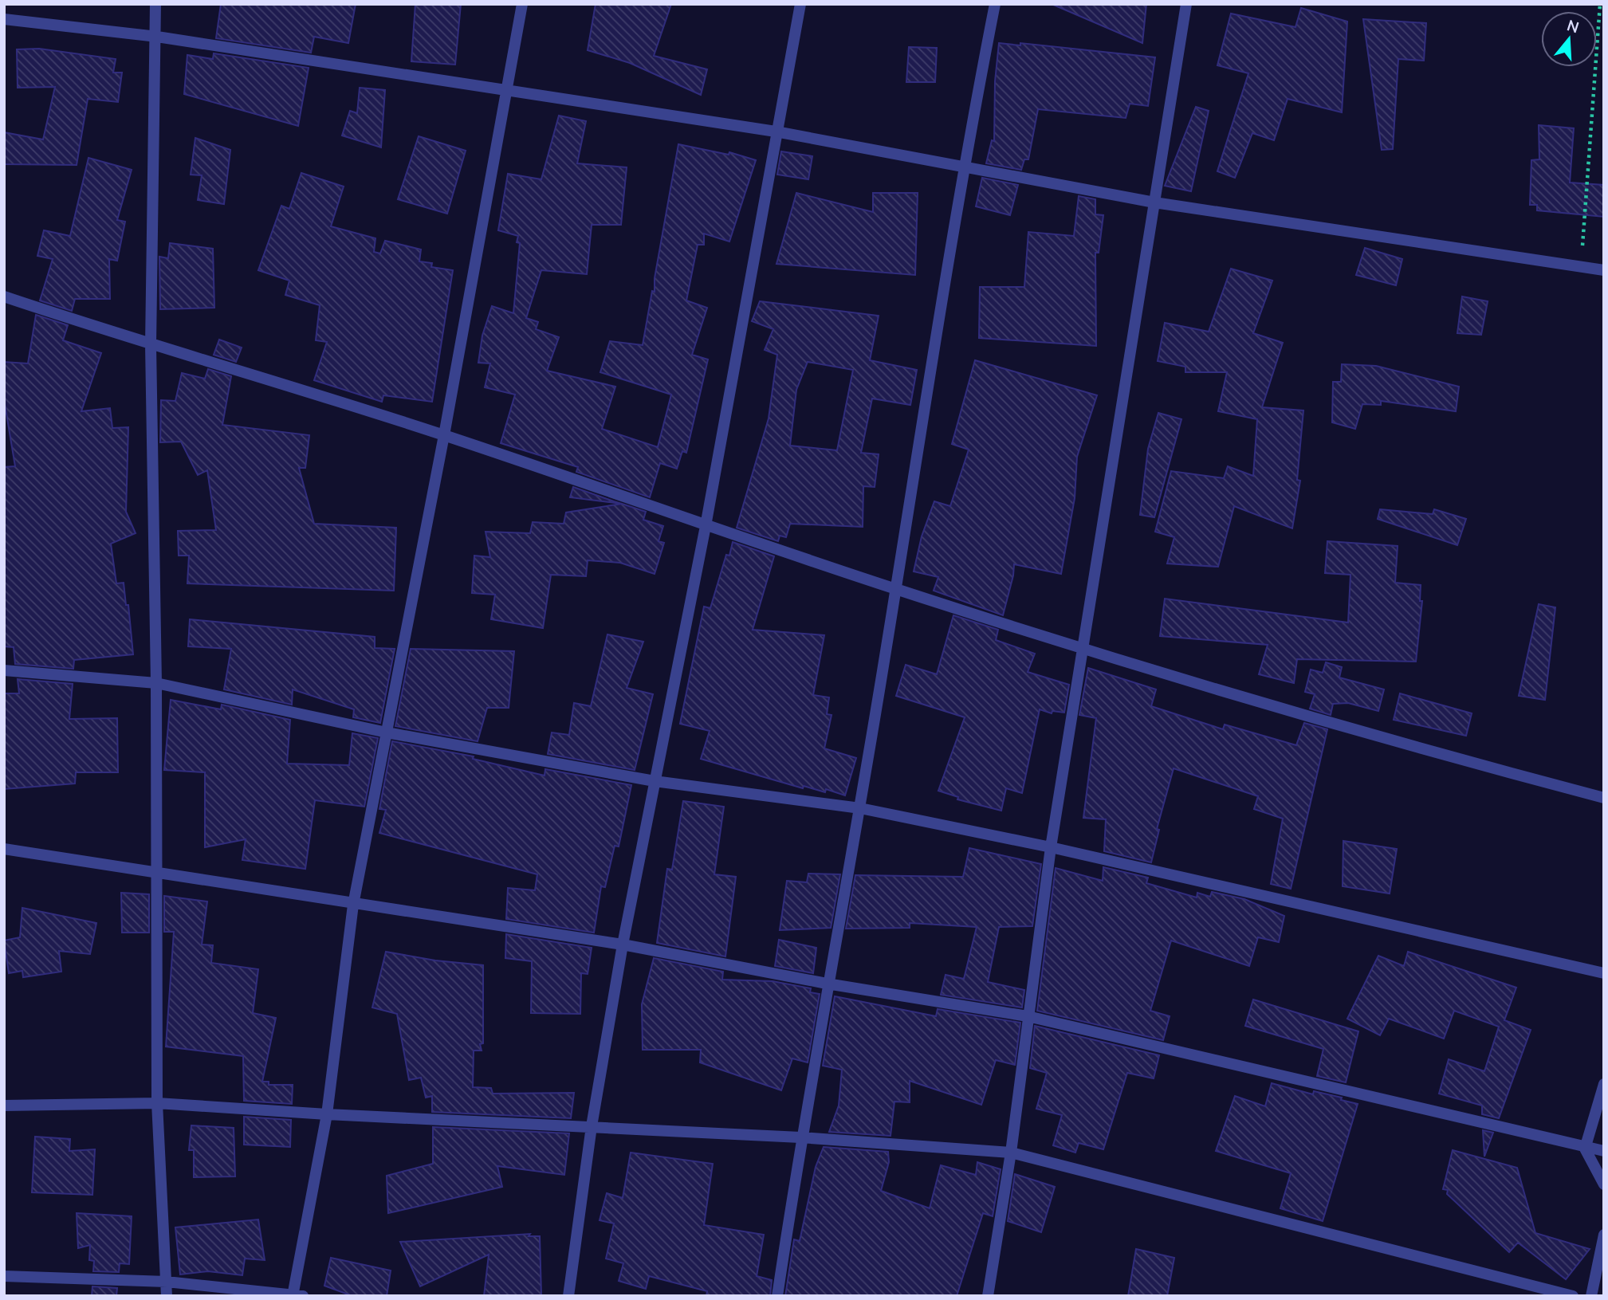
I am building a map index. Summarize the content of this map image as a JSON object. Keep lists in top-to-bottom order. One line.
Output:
{"north":"top"}
